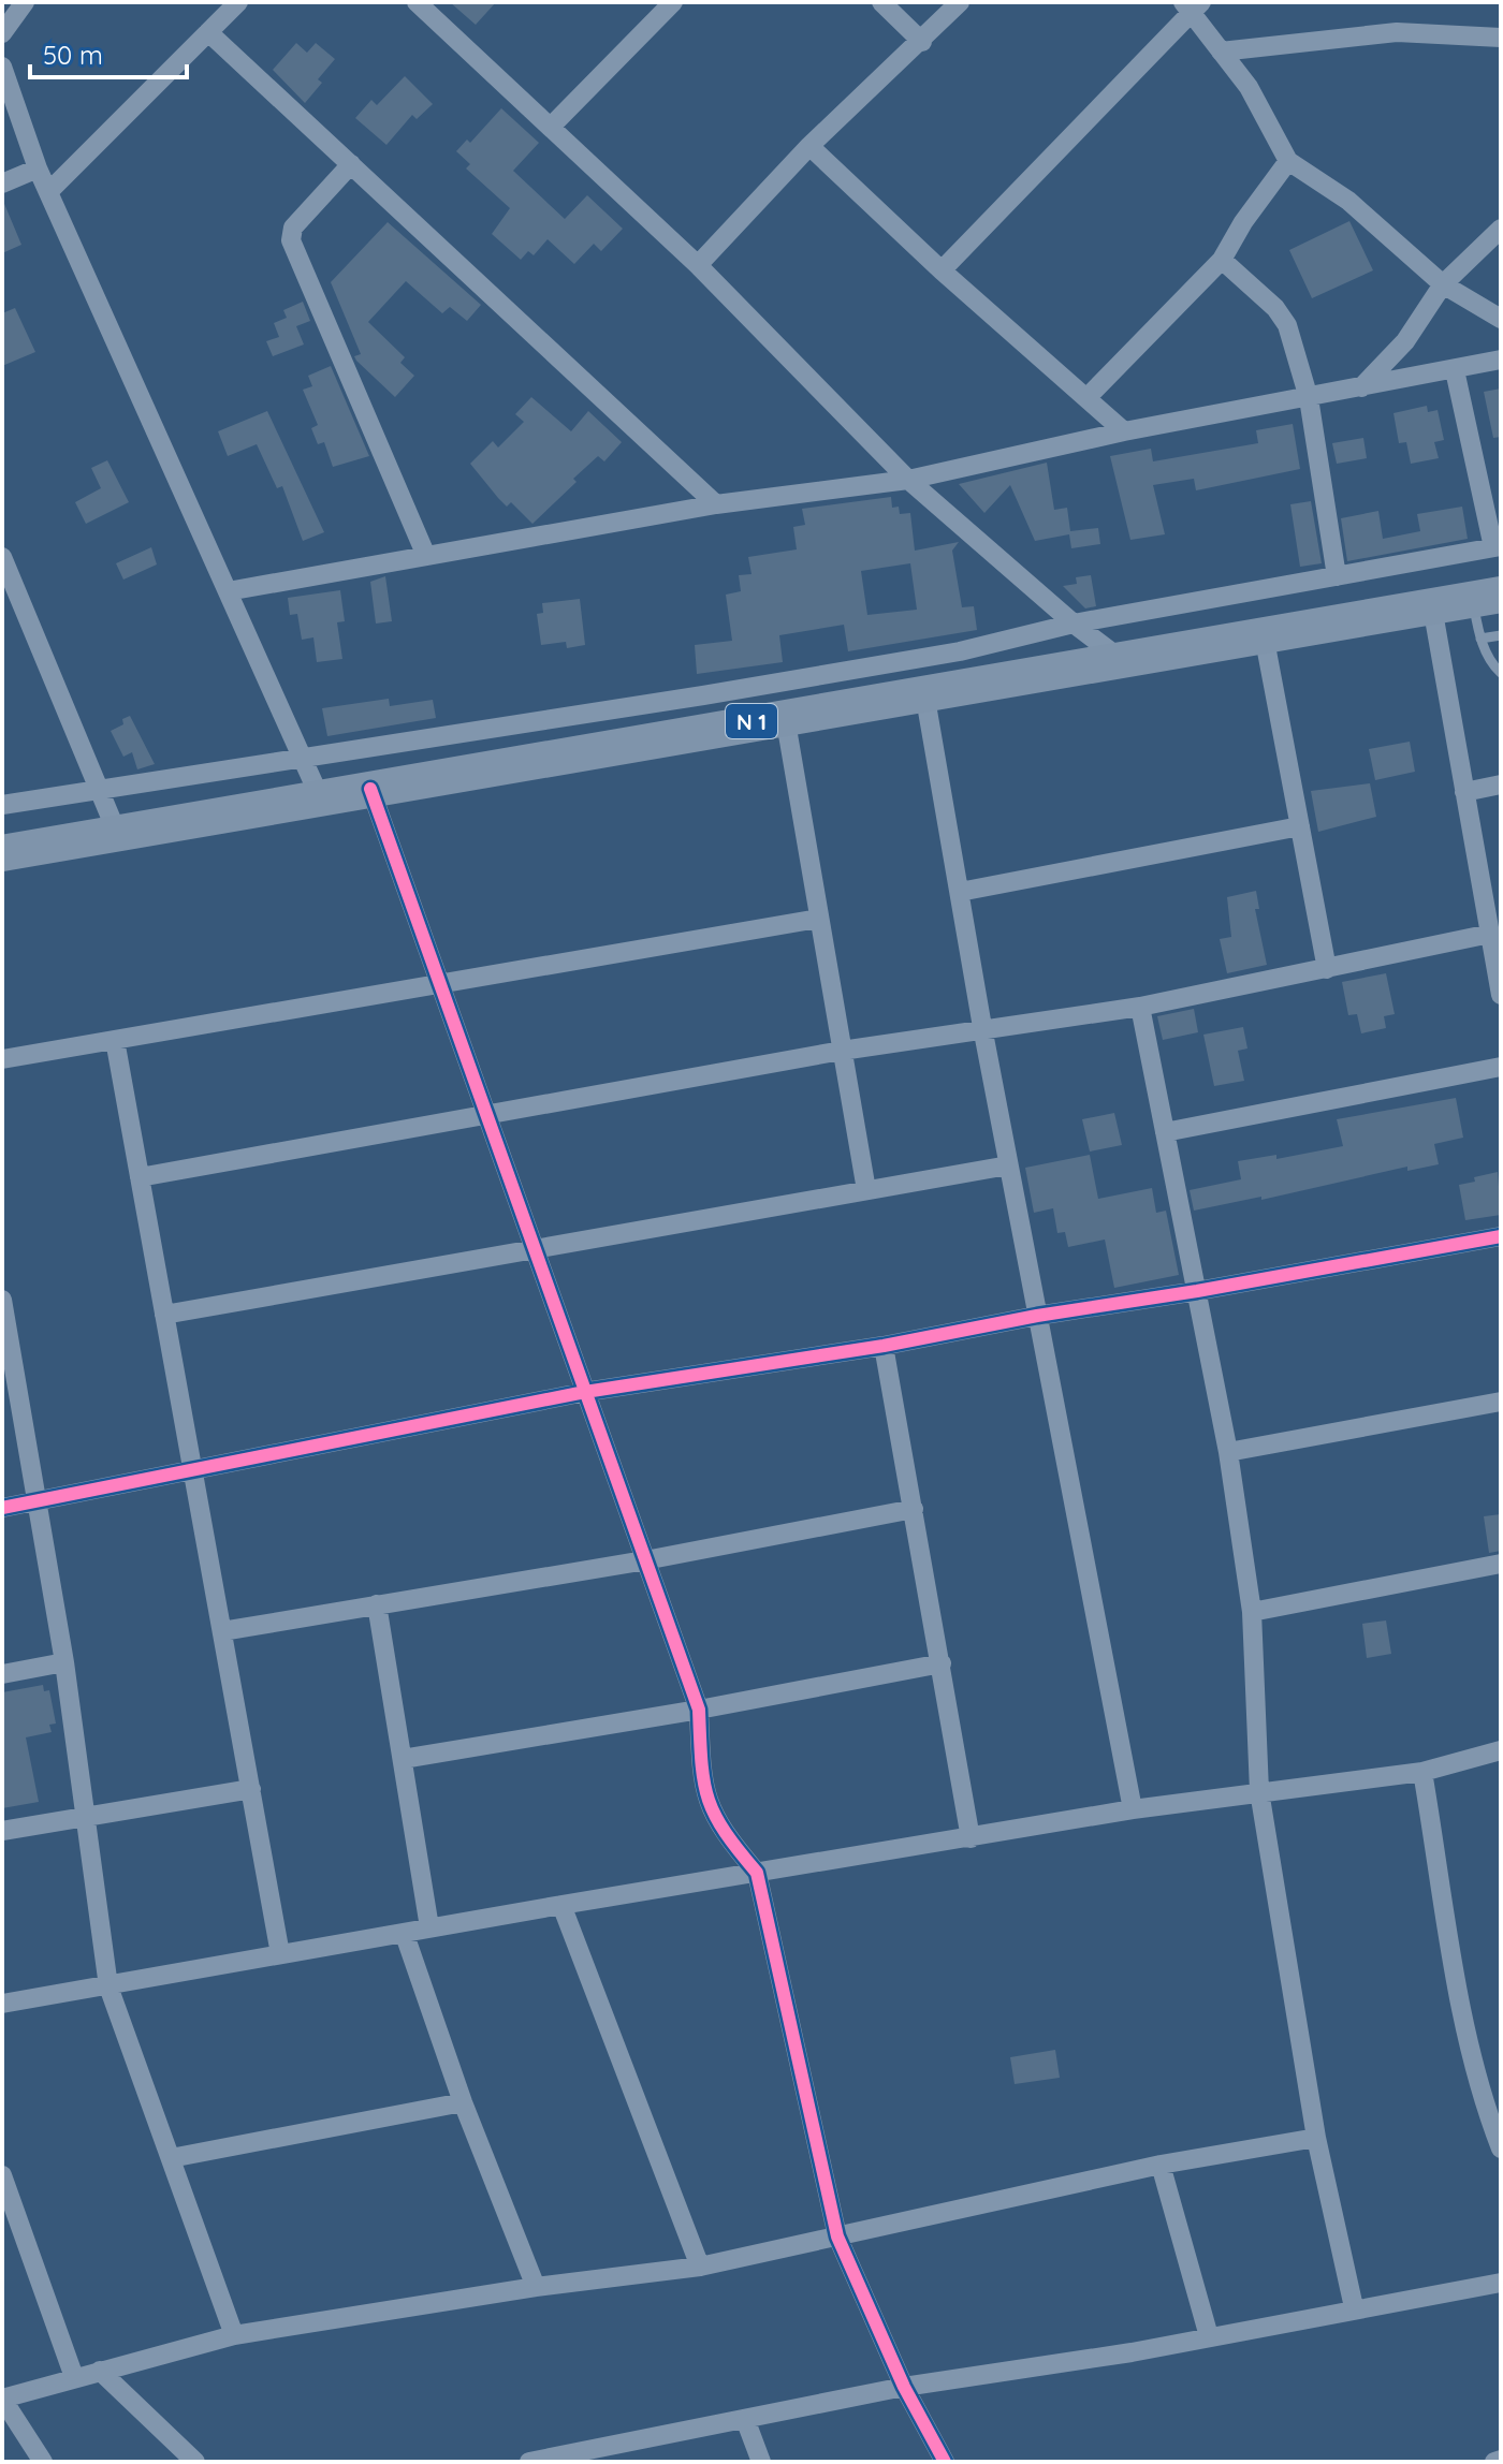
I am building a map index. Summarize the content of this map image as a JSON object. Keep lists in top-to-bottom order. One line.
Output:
{"streets":{"highway":["N 1"]},"scale_bar":"50 m"}
